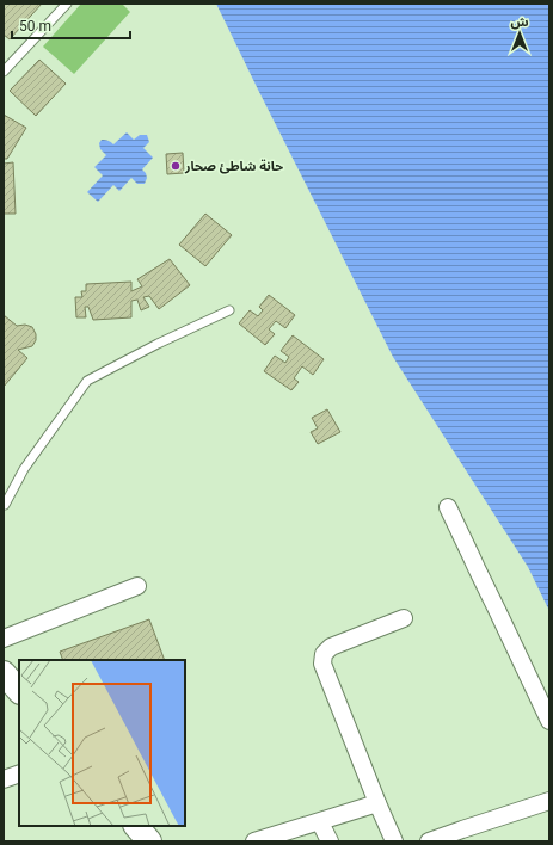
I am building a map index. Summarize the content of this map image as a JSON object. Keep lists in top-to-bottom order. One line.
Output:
{"places":["حانة شاطئ صحار"],"scale_bar":"50 m","north":"top"}
